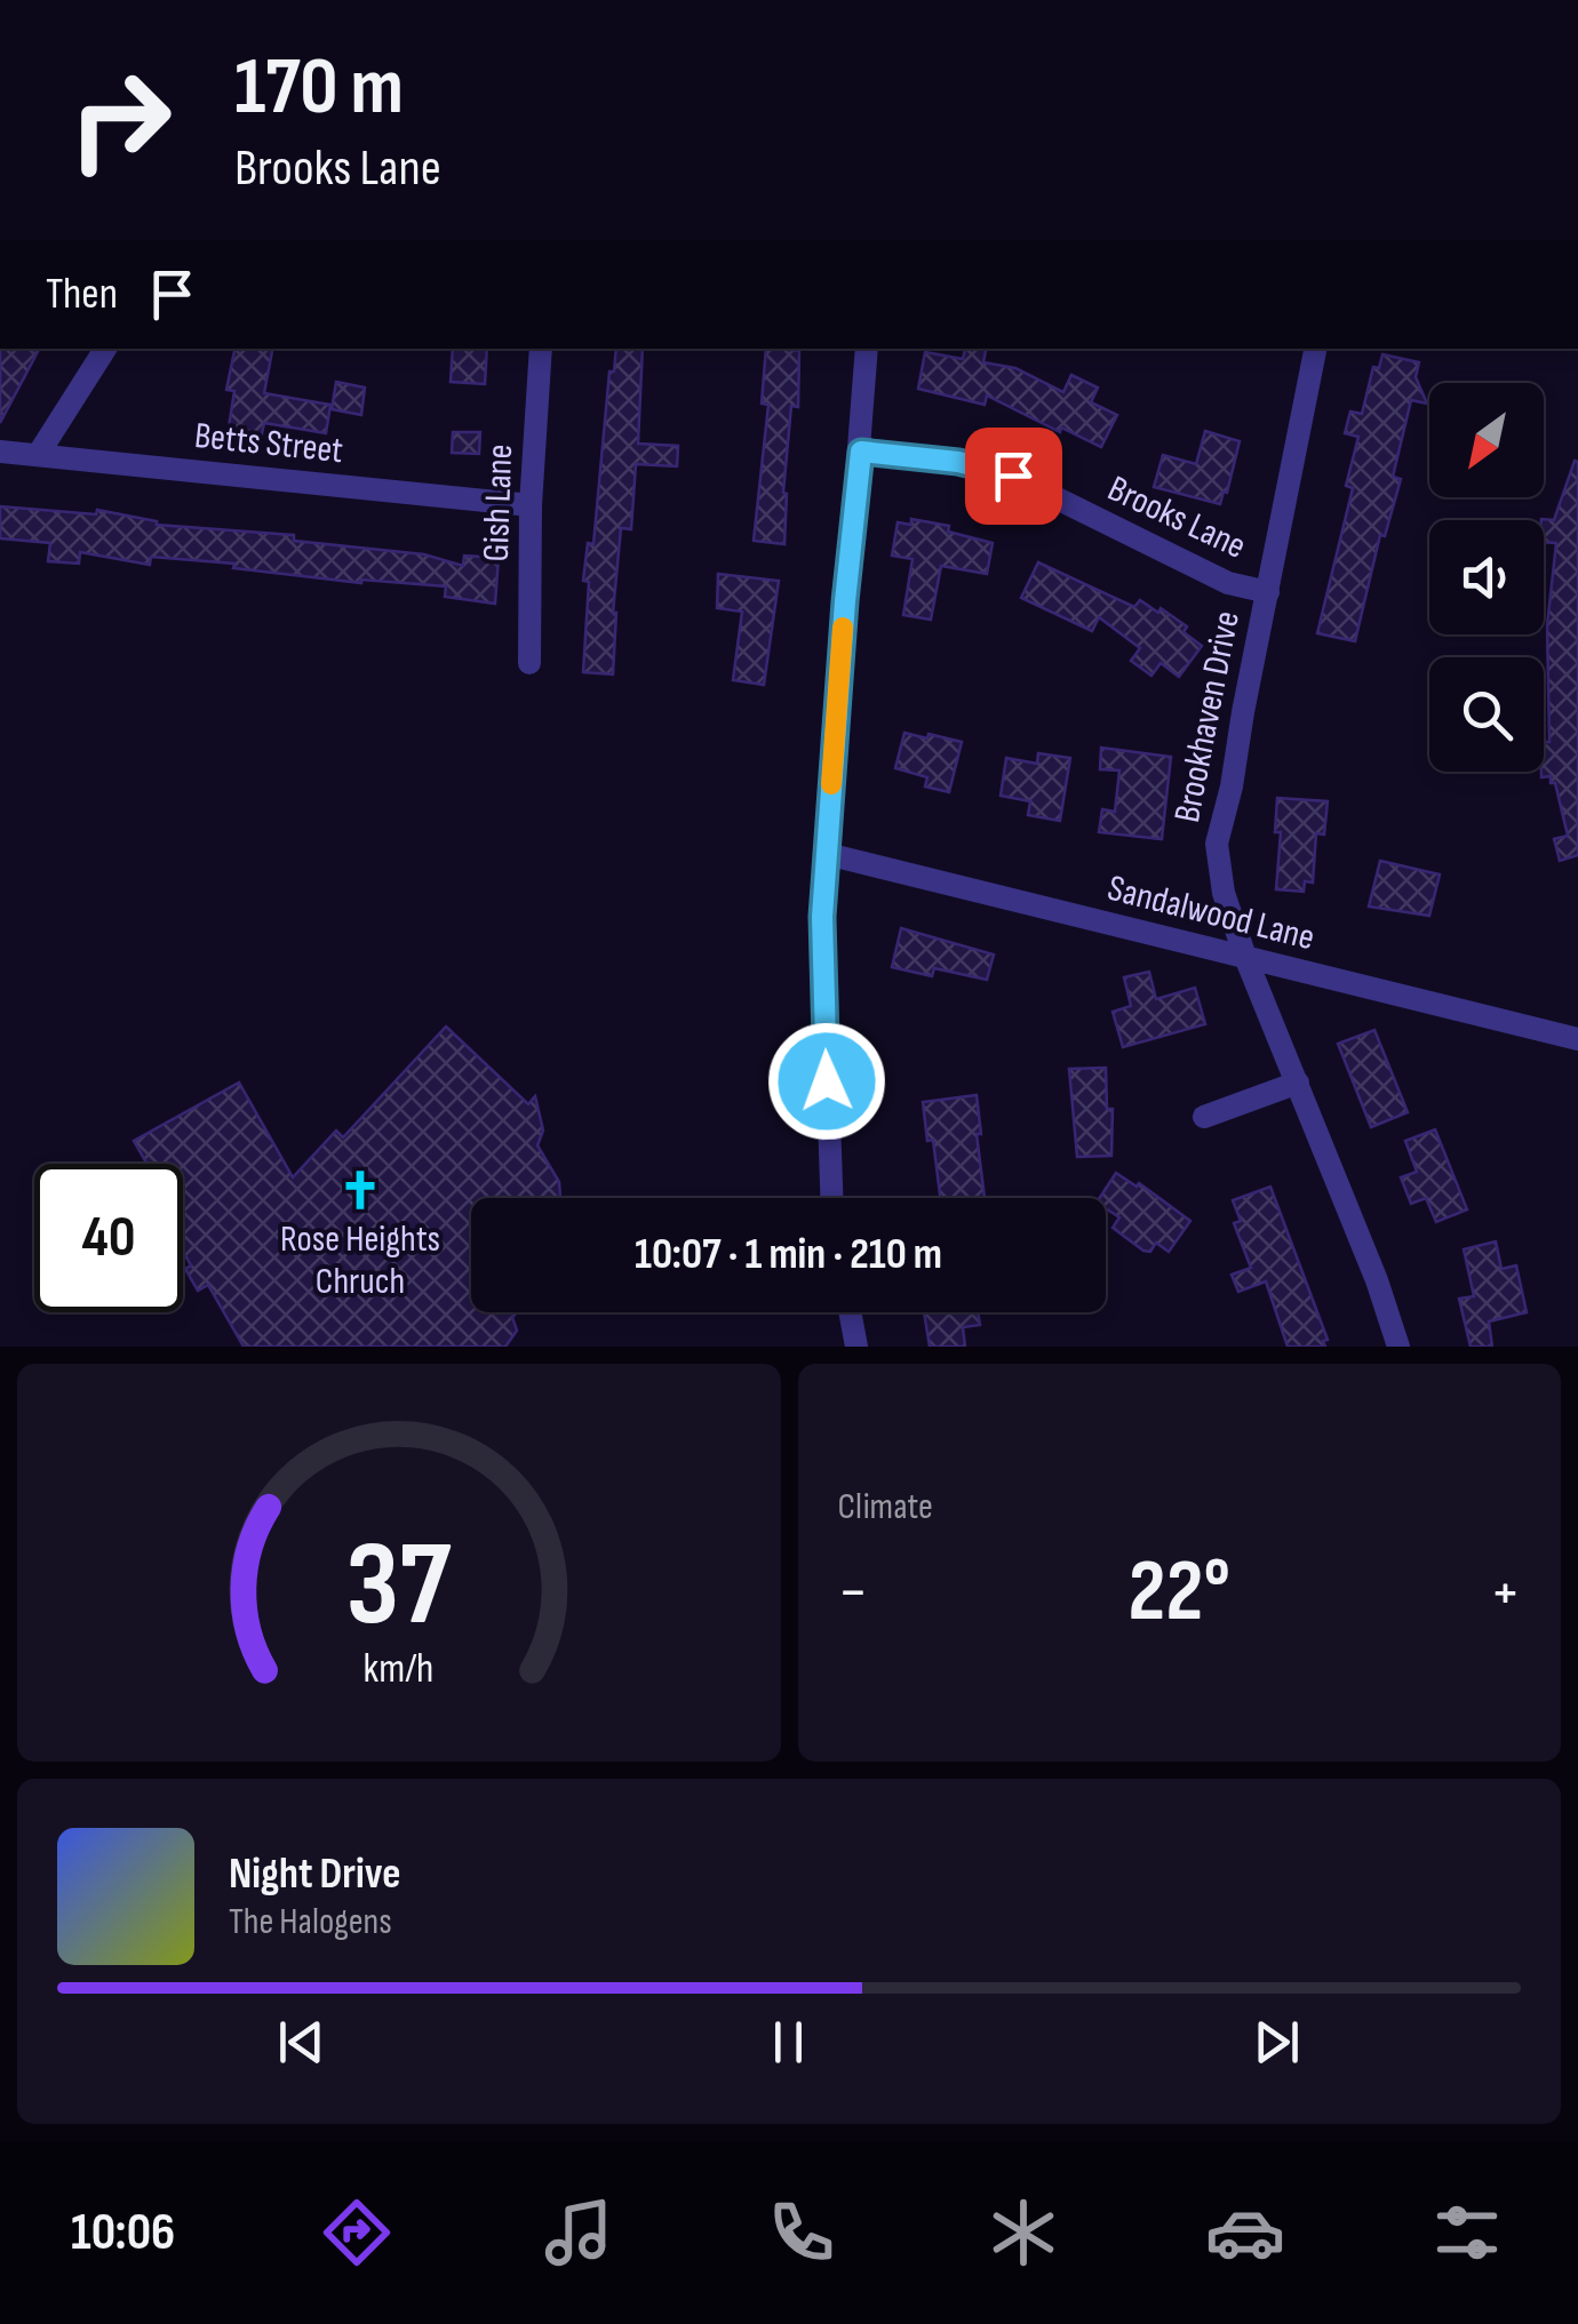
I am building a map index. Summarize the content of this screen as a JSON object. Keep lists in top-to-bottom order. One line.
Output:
{"streets":{"street":["Betts Street","Gish Lane","Brooks Lane","Brookhaven Drive","Sandalwood Lane"]},"crossings":[["Betts Street","Gish Lane"],["Brooks Lane","Brookhaven Drive"],["Brookhaven Drive","Sandalwood Lane"]],"places":{"church":["Rose Heights Chruch"]},"north":"bottom left","page":{"turn":["170 m","Brooks Lane"],"then":"Then","limit":"40","trip":"10:07 · 1 min · 210 m","tile":"Climate","heat":["−","22°","+"],"song":["Night Drive","The Halogens"],"tabs":"10:06","gauge":["37","km/h"]}}
